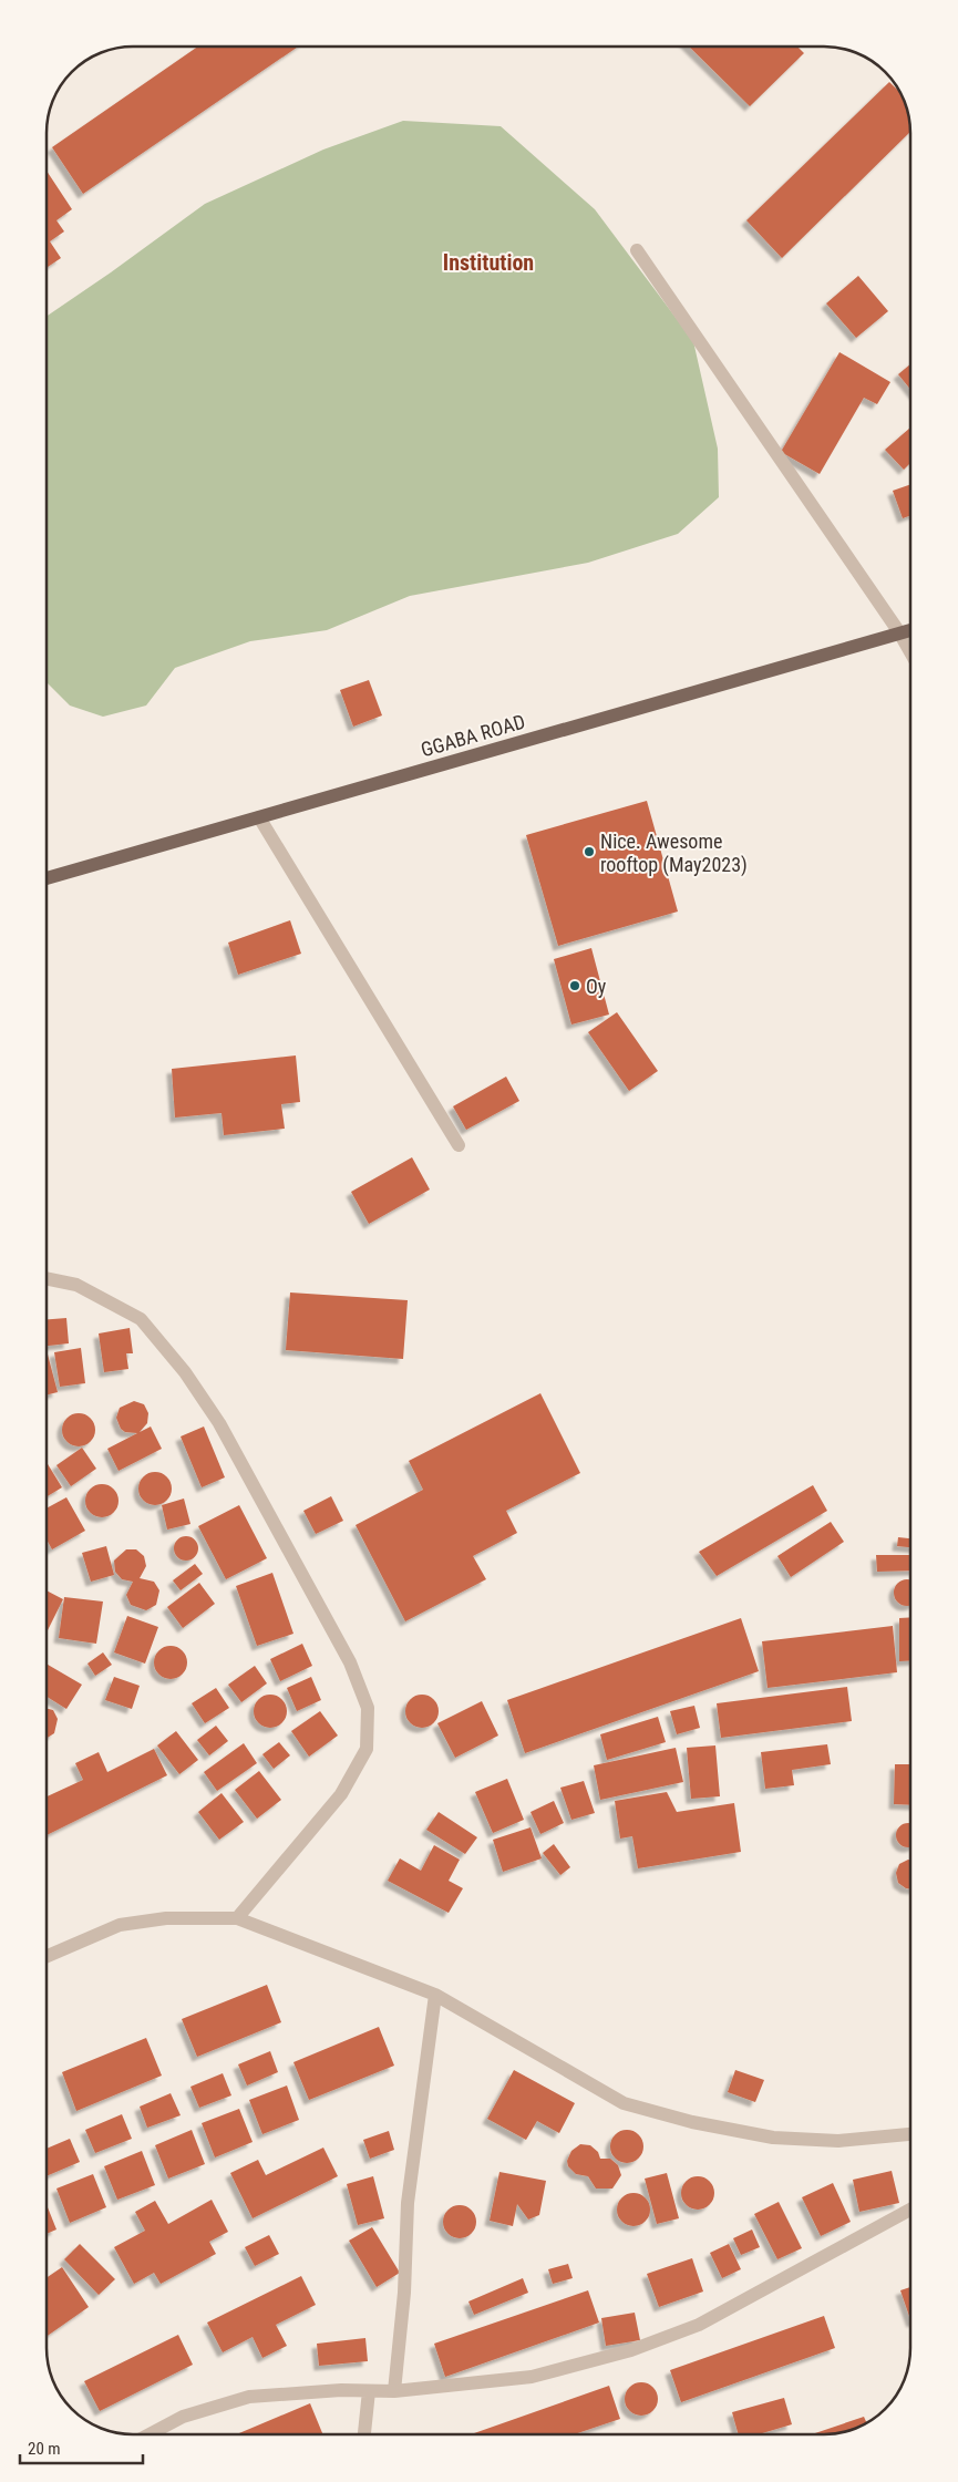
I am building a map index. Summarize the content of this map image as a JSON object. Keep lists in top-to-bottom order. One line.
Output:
{"streets":{"main road":["GGABA ROAD"]},"districts":["Institution"],"places":["Nice. Awesome rooftop (May2023)","Oy"],"scale_bar":"20 m"}
